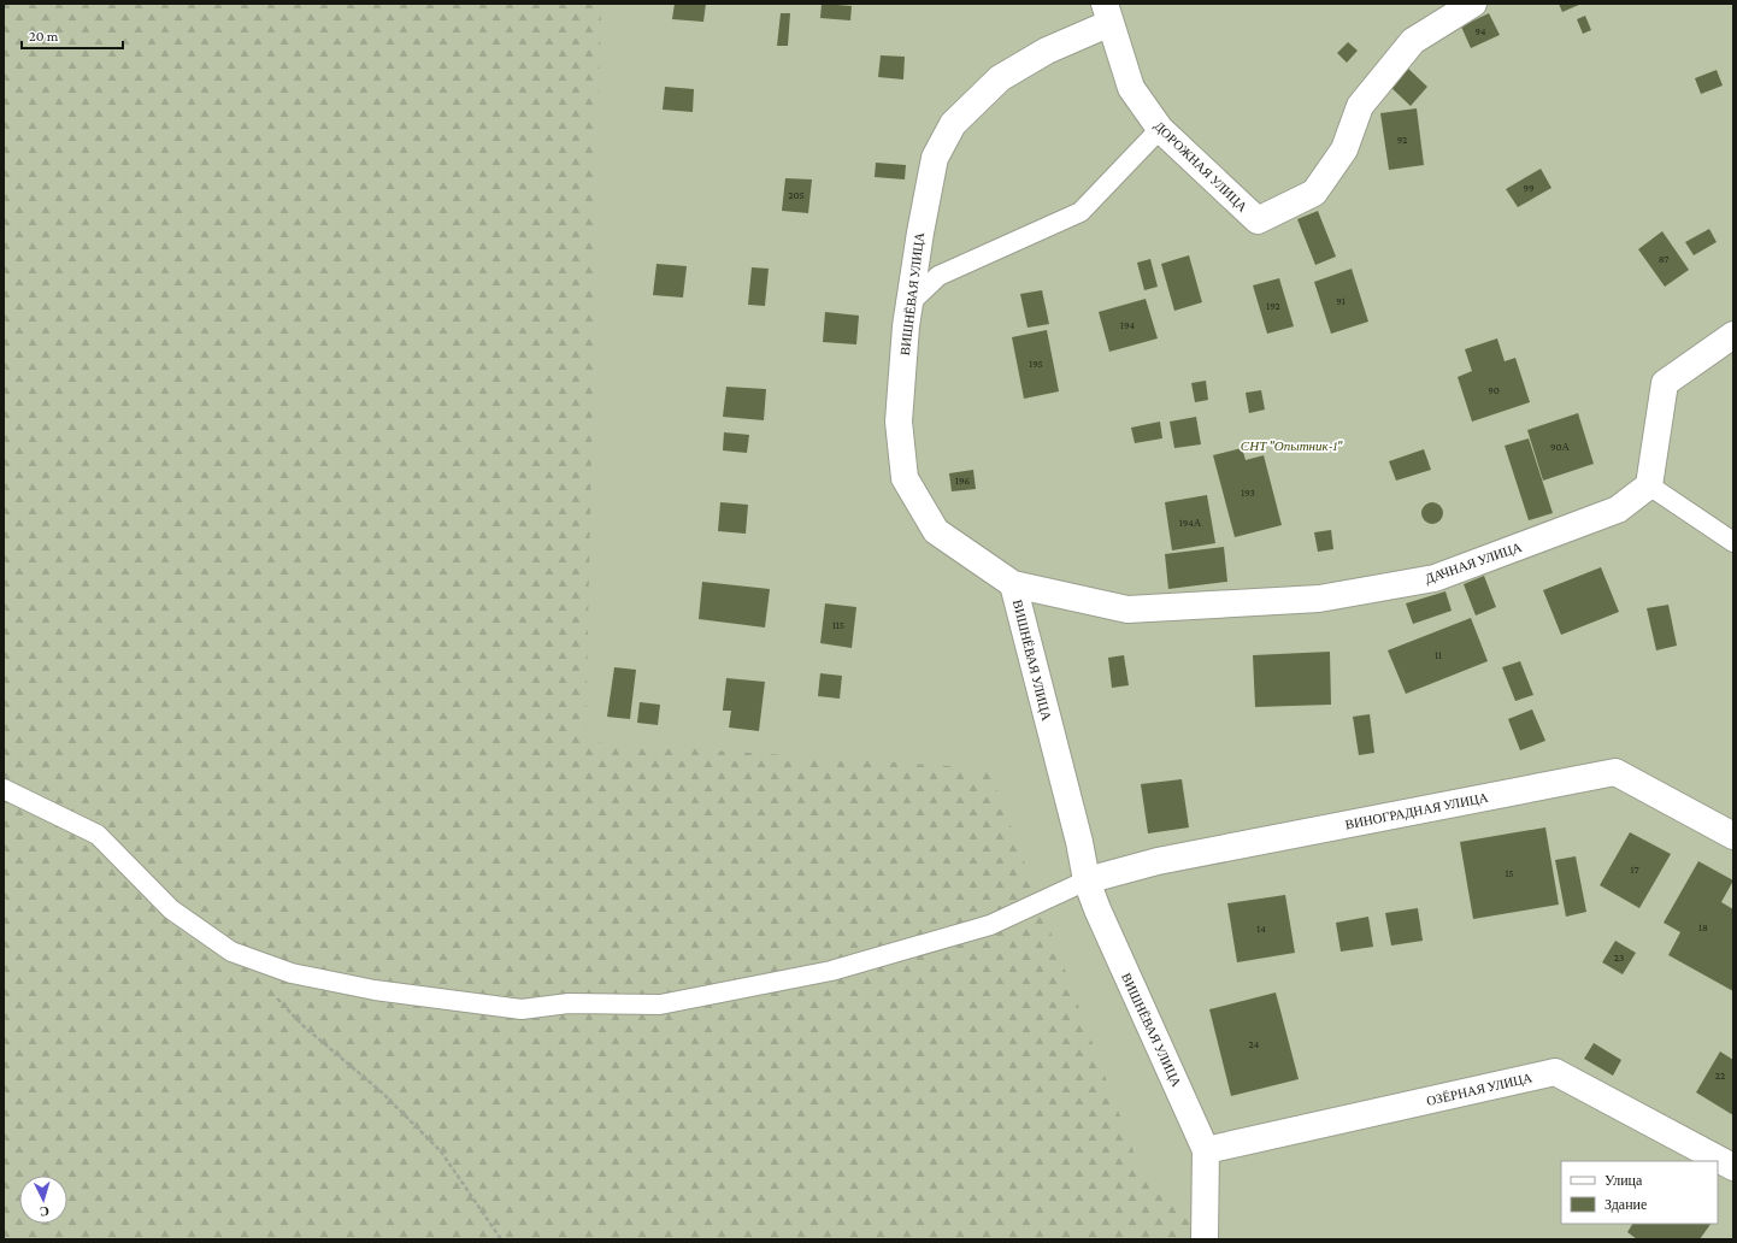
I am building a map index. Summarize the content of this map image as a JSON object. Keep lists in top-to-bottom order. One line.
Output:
{"streets":{"street":["ДОРОЖНАЯ УЛИЦА","ВИШНЁВАЯ УЛИЦА","ДАЧНАЯ УЛИЦА","ВИНОГРАДНАЯ УЛИЦА","ОЗЁРНАЯ УЛИЦА"]},"crossings":[["ДОРОЖНАЯ УЛИЦА","ВИШНЁВАЯ УЛИЦА"],["ВИШНЁВАЯ УЛИЦА","ДАЧНАЯ УЛИЦА"],["ВИШНЁВАЯ УЛИЦА","ВИНОГРАДНАЯ УЛИЦА"],["ВИШНЁВАЯ УЛИЦА","ОЗЁРНАЯ УЛИЦА"]],"parks":["СНТ \"Опытник-1\""],"house_numbers":["94","92","99","205","87","91","192","194","195","90","90А","196","193","194А","115","11","17","15","18","14","23","24","22"],"legend":["Улица","Здание"],"scale_bar":"20 m","north":"bottom"}
